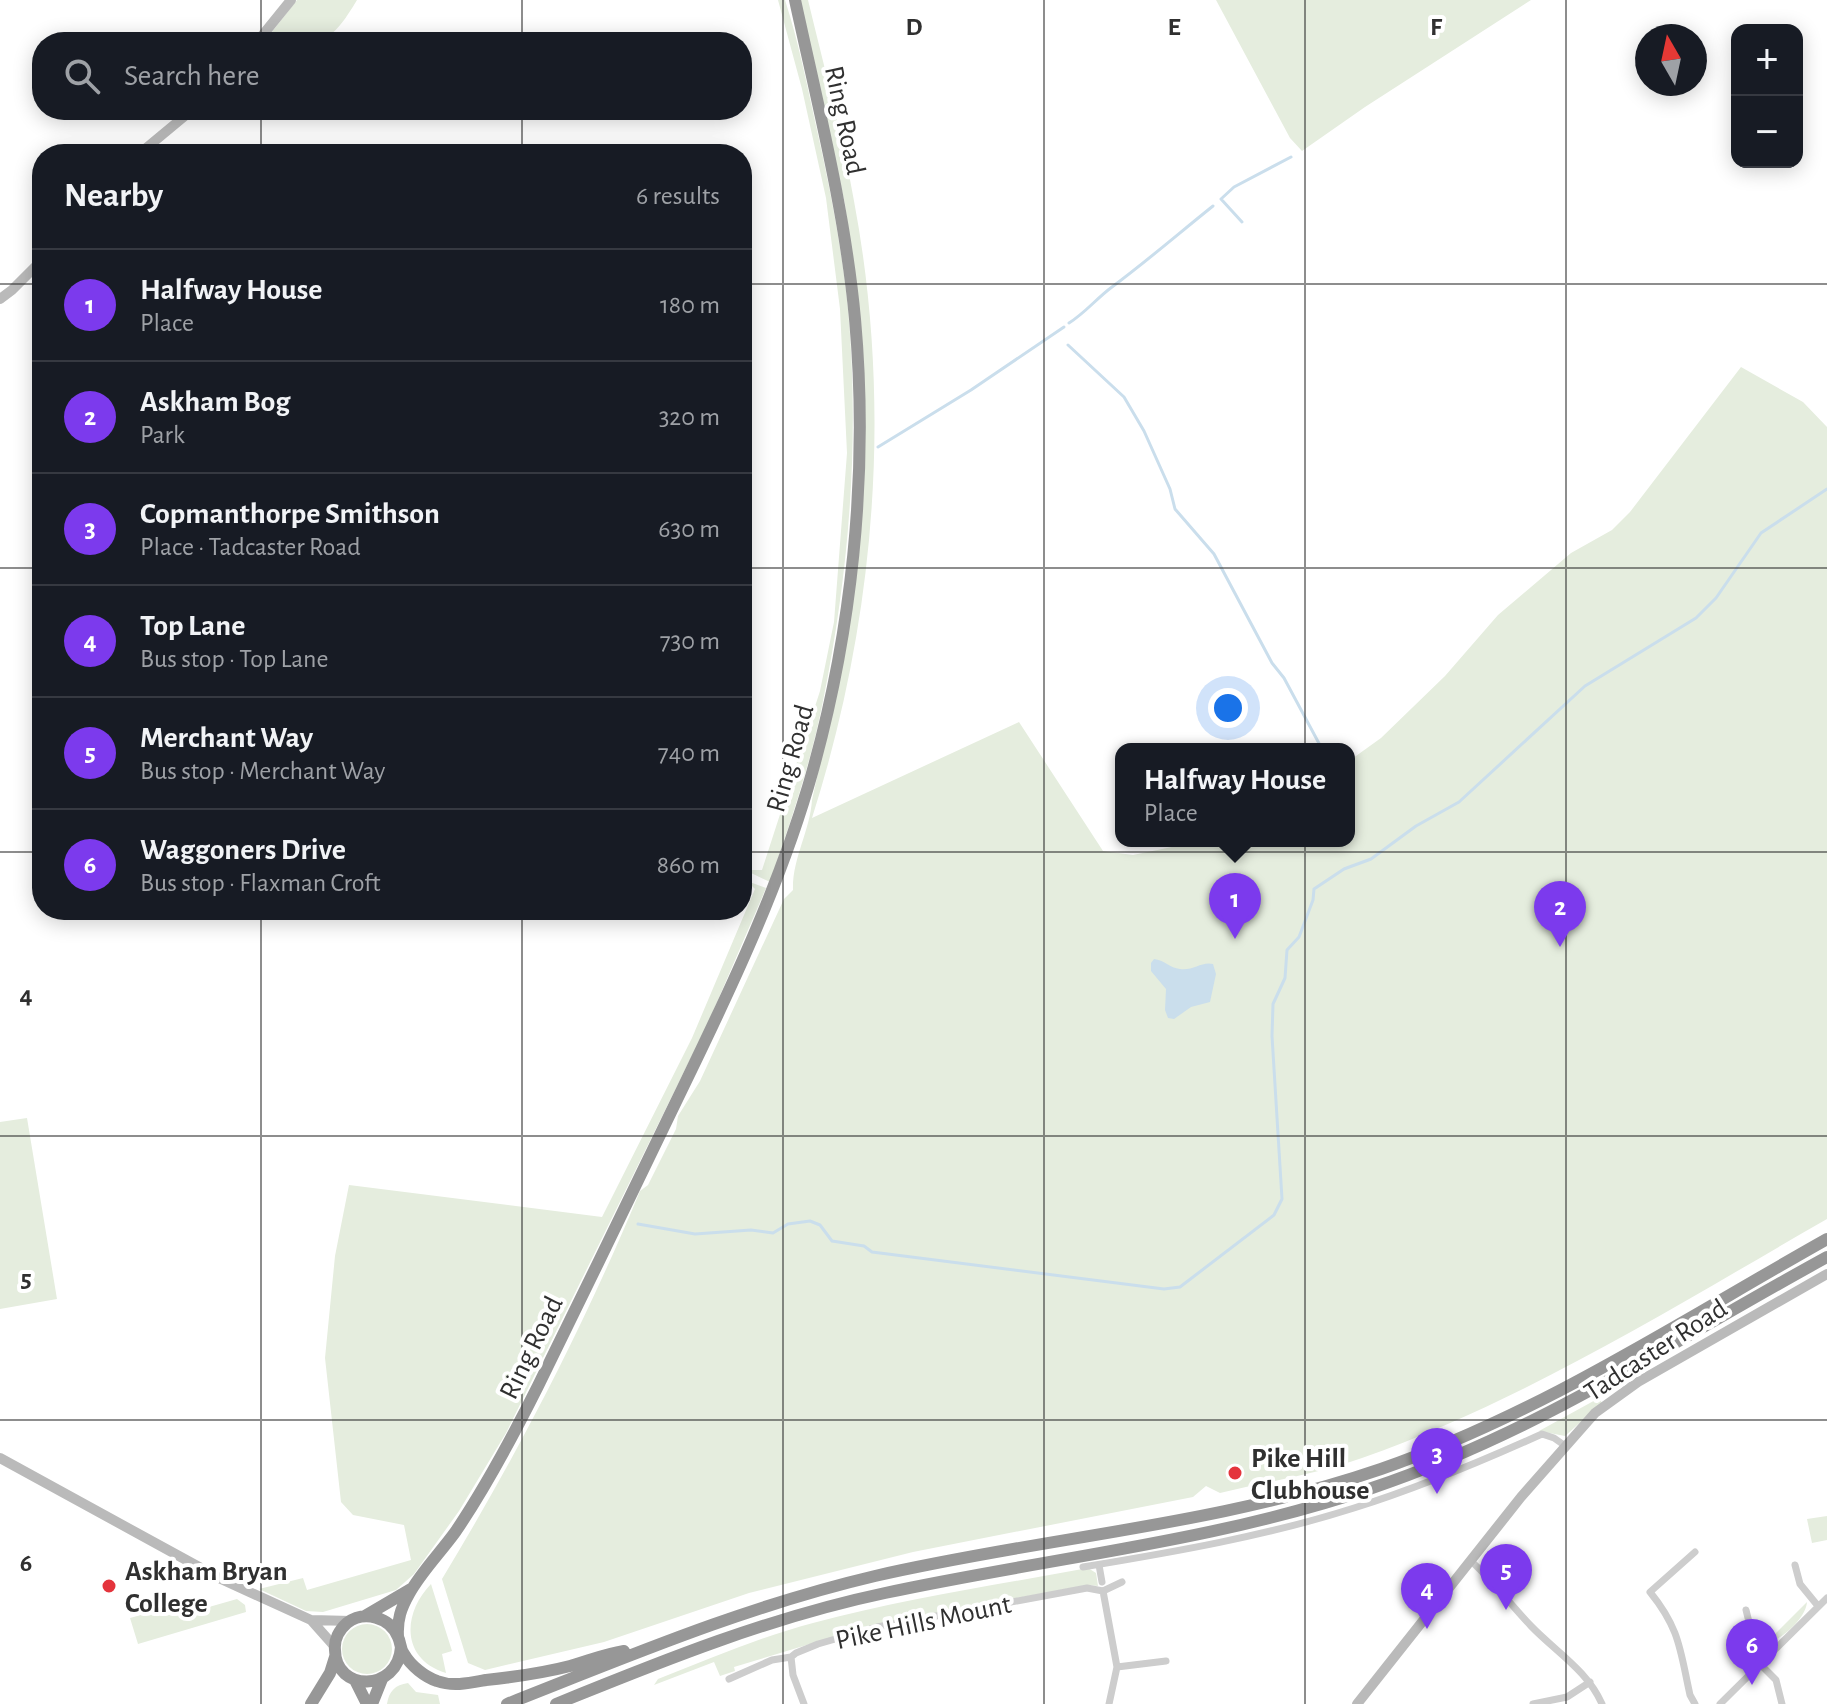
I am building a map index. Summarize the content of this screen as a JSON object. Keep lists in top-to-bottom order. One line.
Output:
{"streets":{"highway":["Ring Road"],"street":["Tadcaster Road","Pike Hills Mount"]},"places":["Pike Hill Clubhouse","Askham Bryan College"],"north":"top","page":{"map_buttons":["+","−"],"search":"Search here","heading":["Nearby","6 results"],"list":[{"mark":"1","name":"Halfway House","note":"Place","value":"180 m"},{"mark":"2","name":"Askham Bog","note":"Park","value":"320 m"},{"mark":"3","name":"Copmanthorpe Smithson","note":"Place · Tadcaster Road","value":"630 m"},{"mark":"4","name":"Top Lane","note":"Bus stop · Top Lane","value":"730 m"},{"mark":"5","name":"Merchant Way","note":"Bus stop · Merchant Way","value":"740 m"},{"mark":"6","name":"Waggoners Drive","note":"Bus stop · Flaxman Croft","value":"860 m"}],"popup":["Halfway House","Place"],"pins":["1","2","3","5","4","6"]},"grid":{"columns":["D","E","F"],"rows":["4","5","6"]}}
